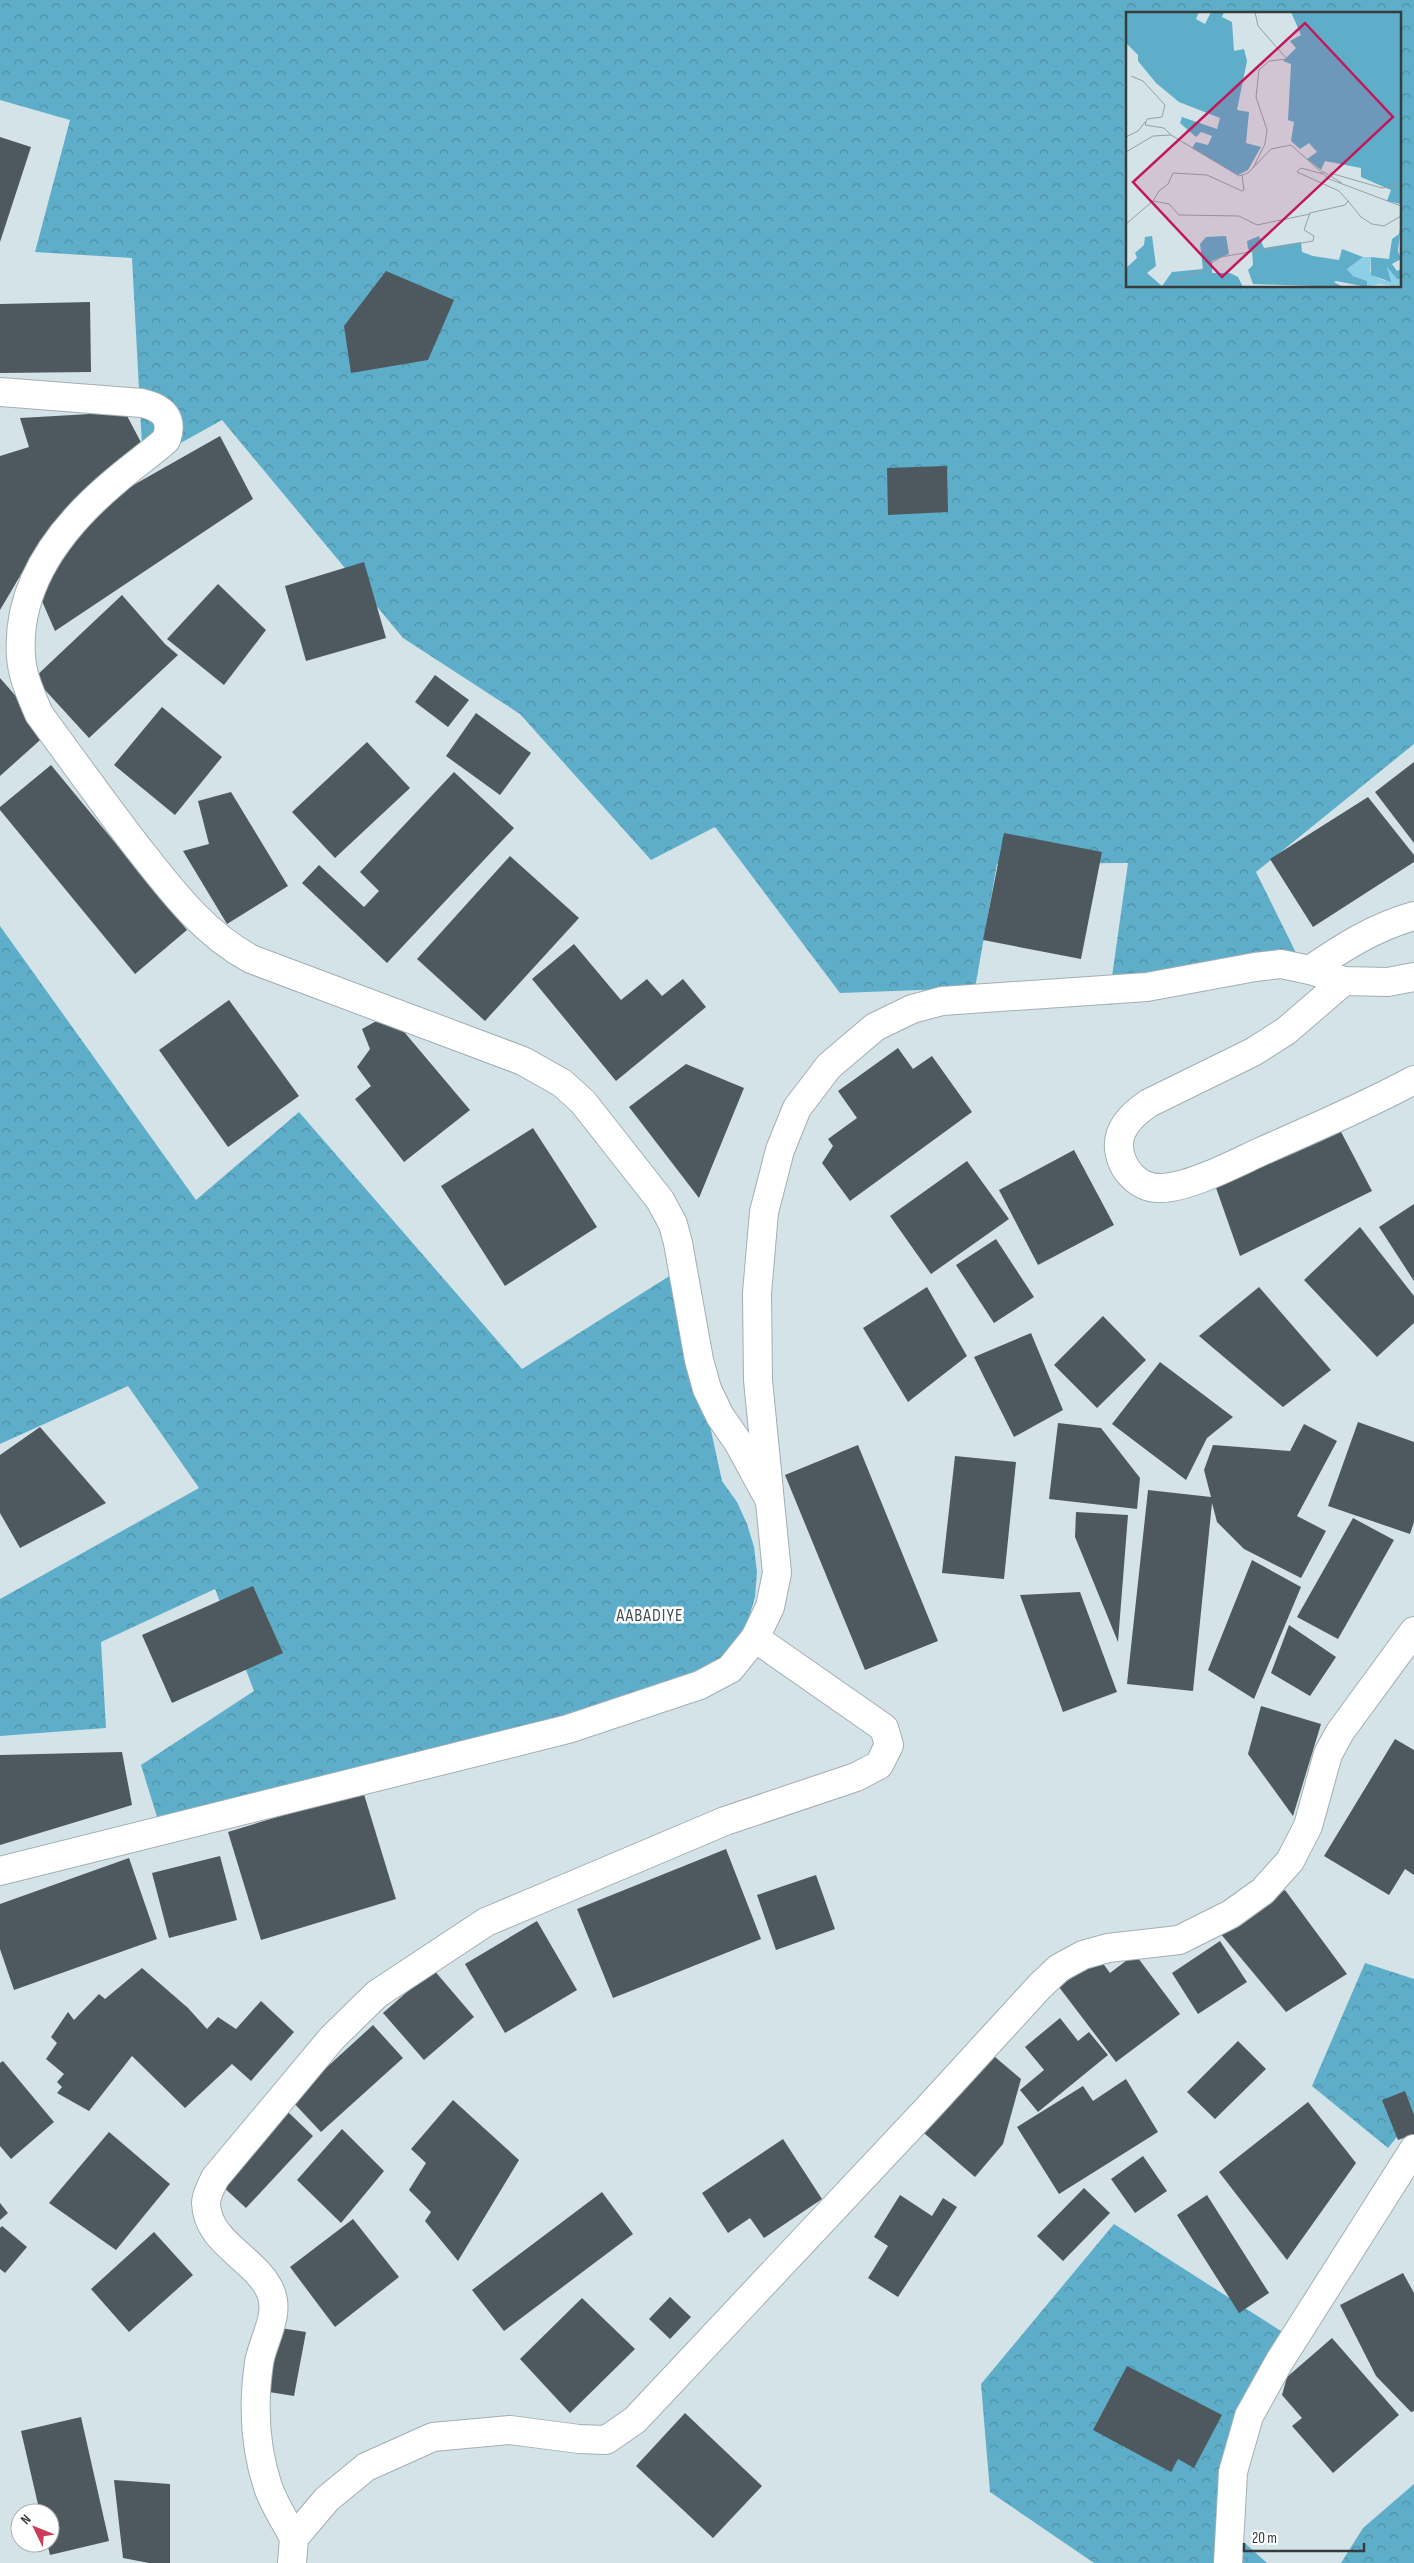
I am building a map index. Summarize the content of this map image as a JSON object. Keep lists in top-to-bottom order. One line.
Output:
{"districts":["AABADIYE"],"scale_bar":"20 m","north":"top left"}
